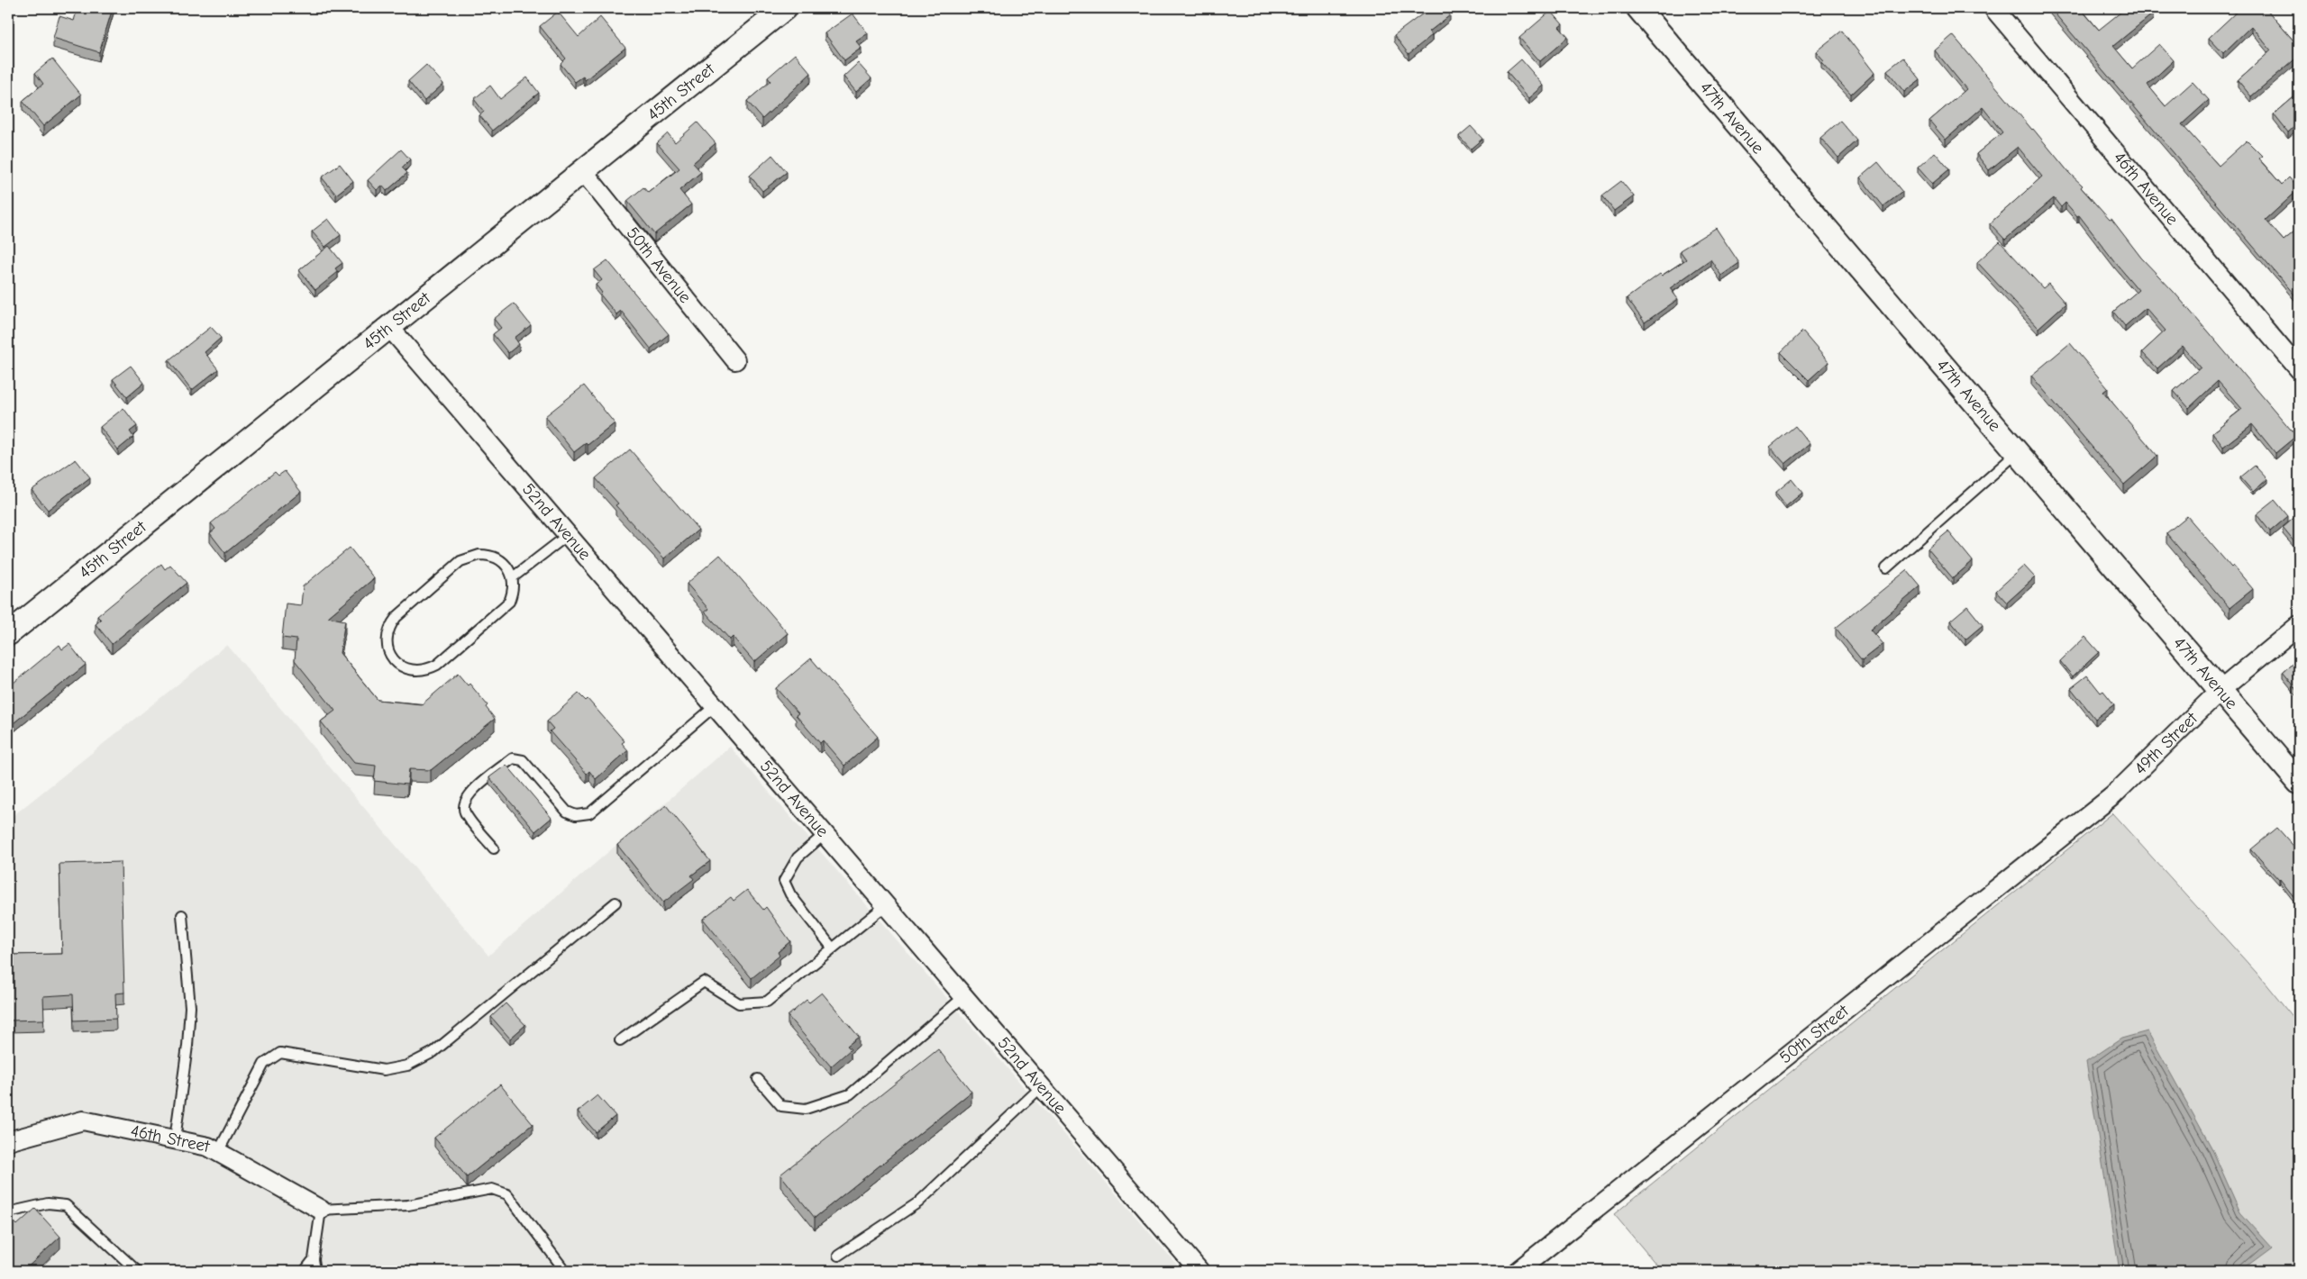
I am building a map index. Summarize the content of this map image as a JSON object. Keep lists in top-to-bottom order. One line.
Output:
{"streets":{"street":["45th Street","47th Avenue","46th Avenue","50th Avenue","52nd Avenue","49th Street","50th Street","46th Street"]},"crossings":[["45th Street","50th Avenue"],["45th Street","52nd Avenue"],["47th Avenue","49th Street"],["49th Street","50th Street"]]}
